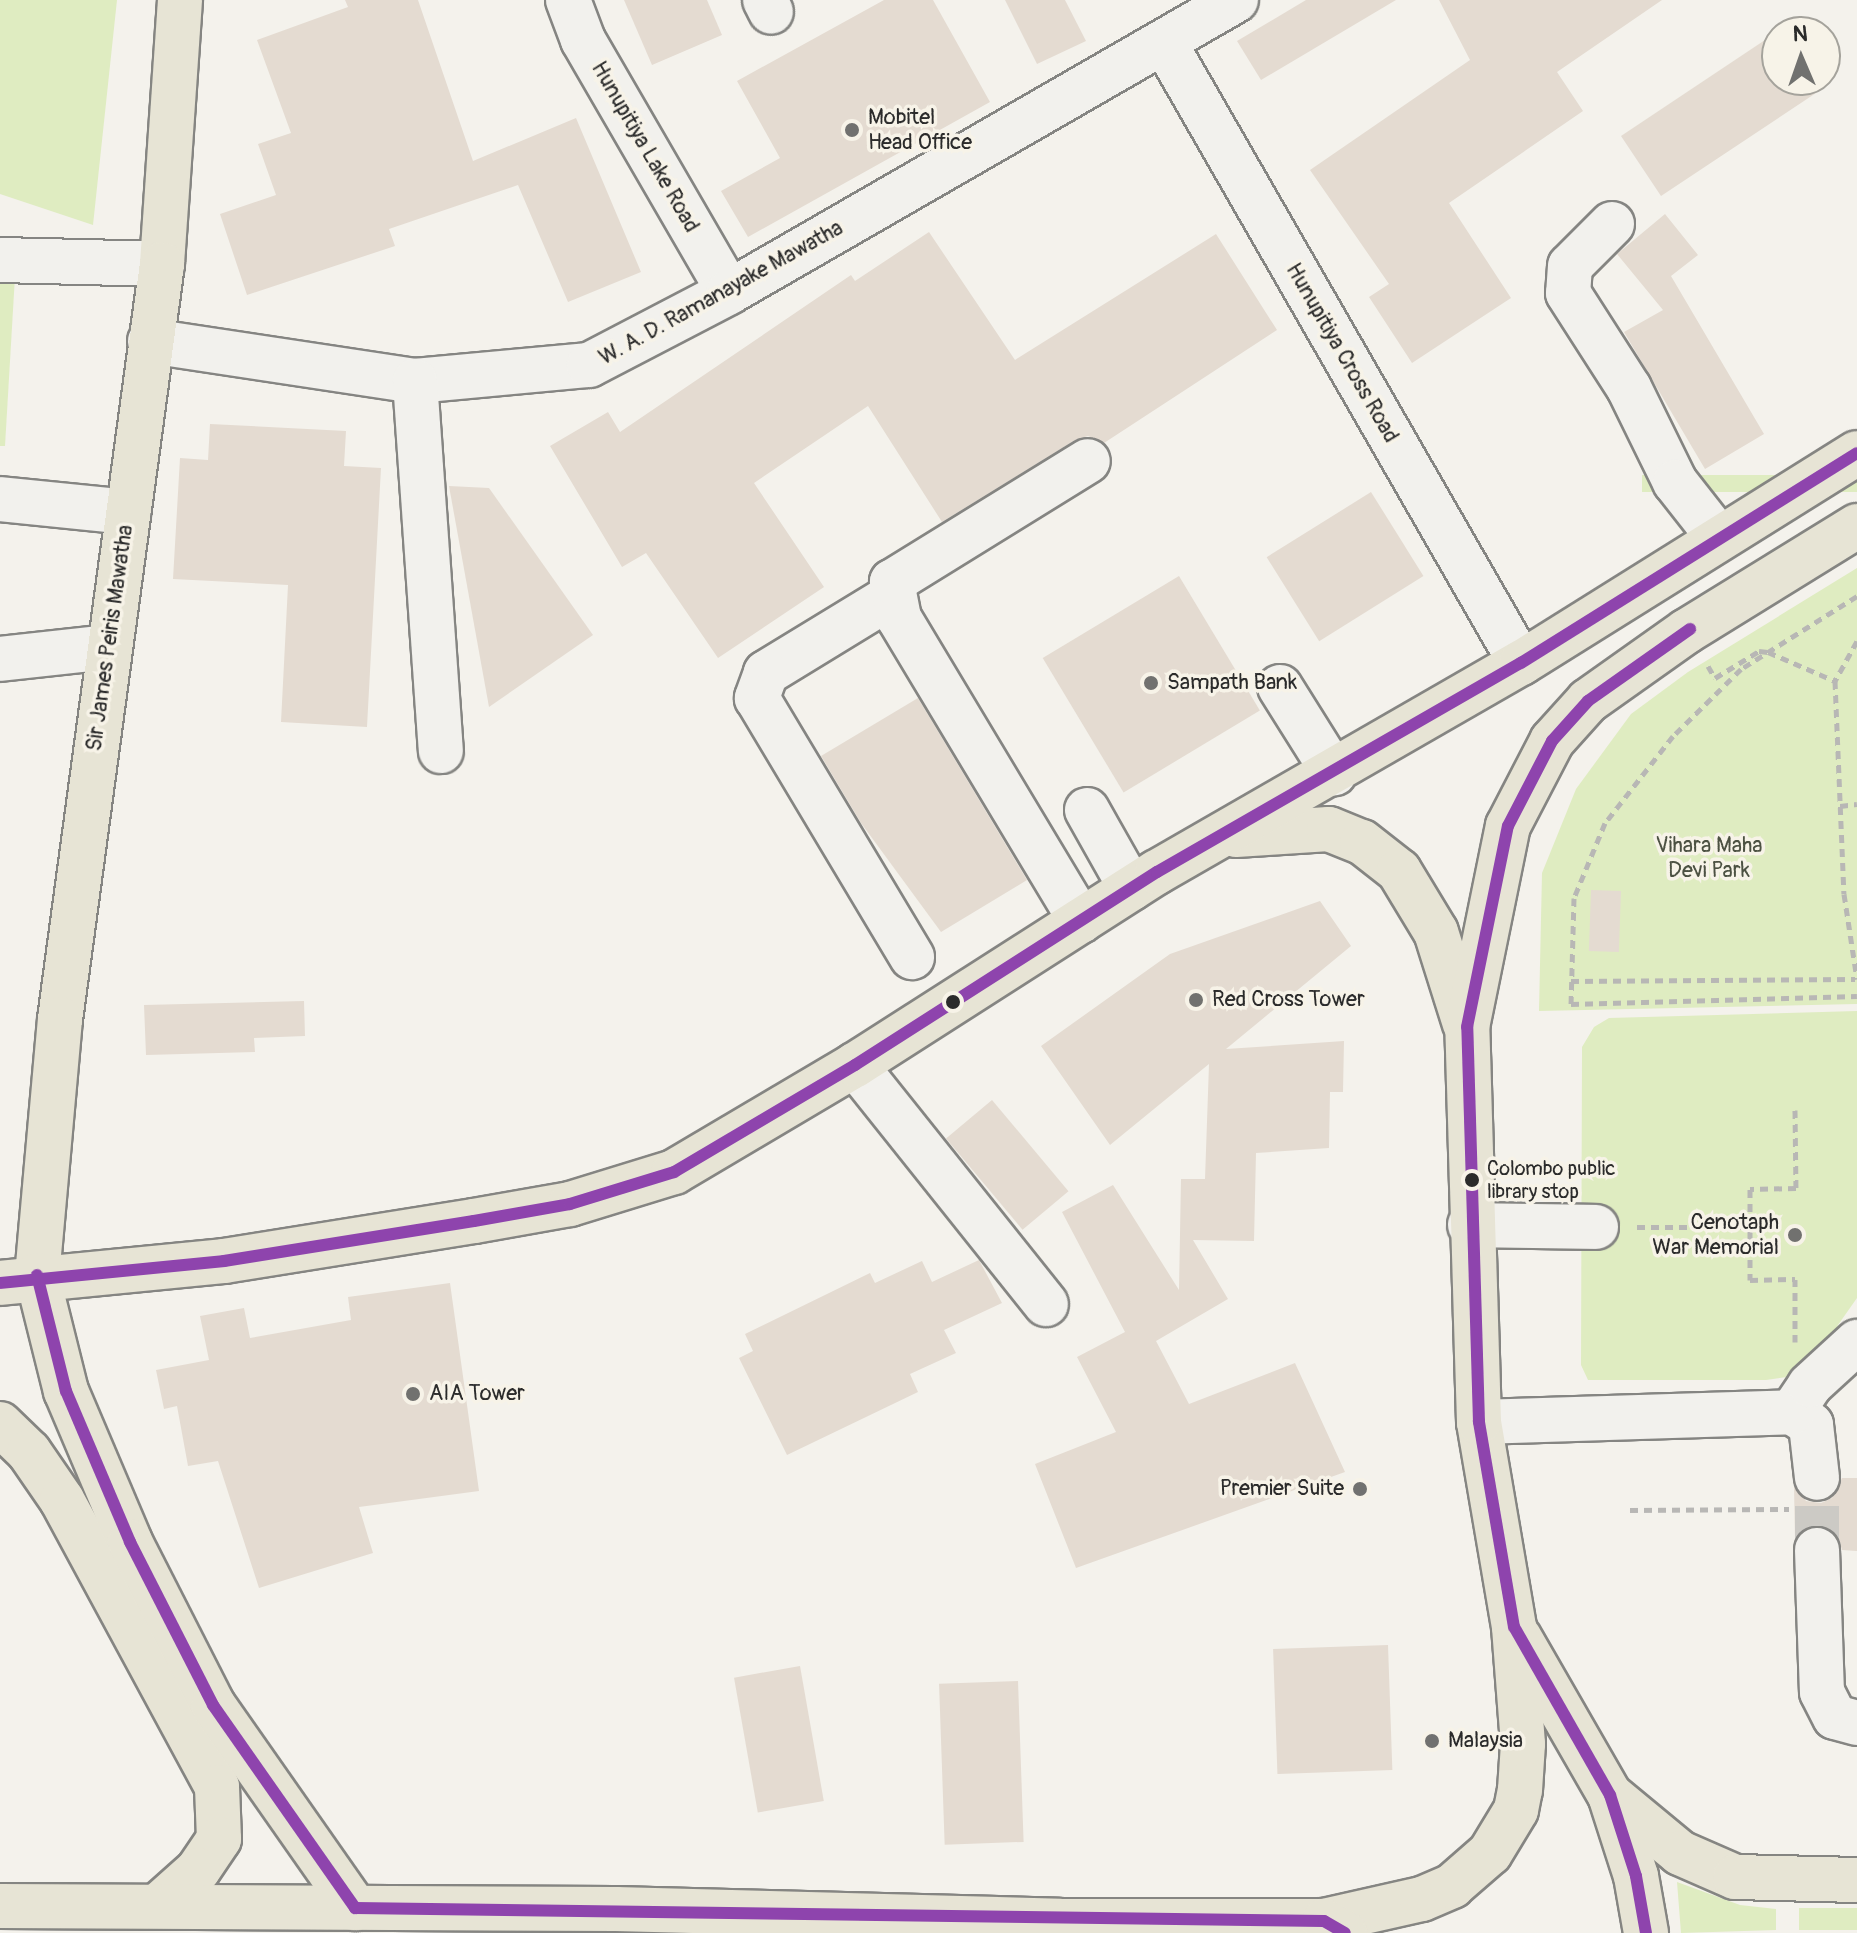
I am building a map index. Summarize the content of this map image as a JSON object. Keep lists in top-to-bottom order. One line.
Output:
{"streets":{"main road":["Sir James Peiris Mawatha"],"street":["Hunupitiya Lake Road","W. A. D. Ramanayake Mawatha","Hunupitiya Cross Road"]},"crossings":[["Hunupitiya Lake Road","W. A. D. Ramanayake Mawatha"],["W. A. D. Ramanayake Mawatha","Hunupitiya Cross Road"],["W. A. D. Ramanayake Mawatha","Sir James Peiris Mawatha"]],"parks":["Vihara Maha Devi Park"],"places":["Mobitel Head Office","Sampath Bank","Red Cross Tower","Colombo public library stop","Cenotaph War Memorial","AIA Tower","Premier Suite","Malaysia"],"north":"top"}
